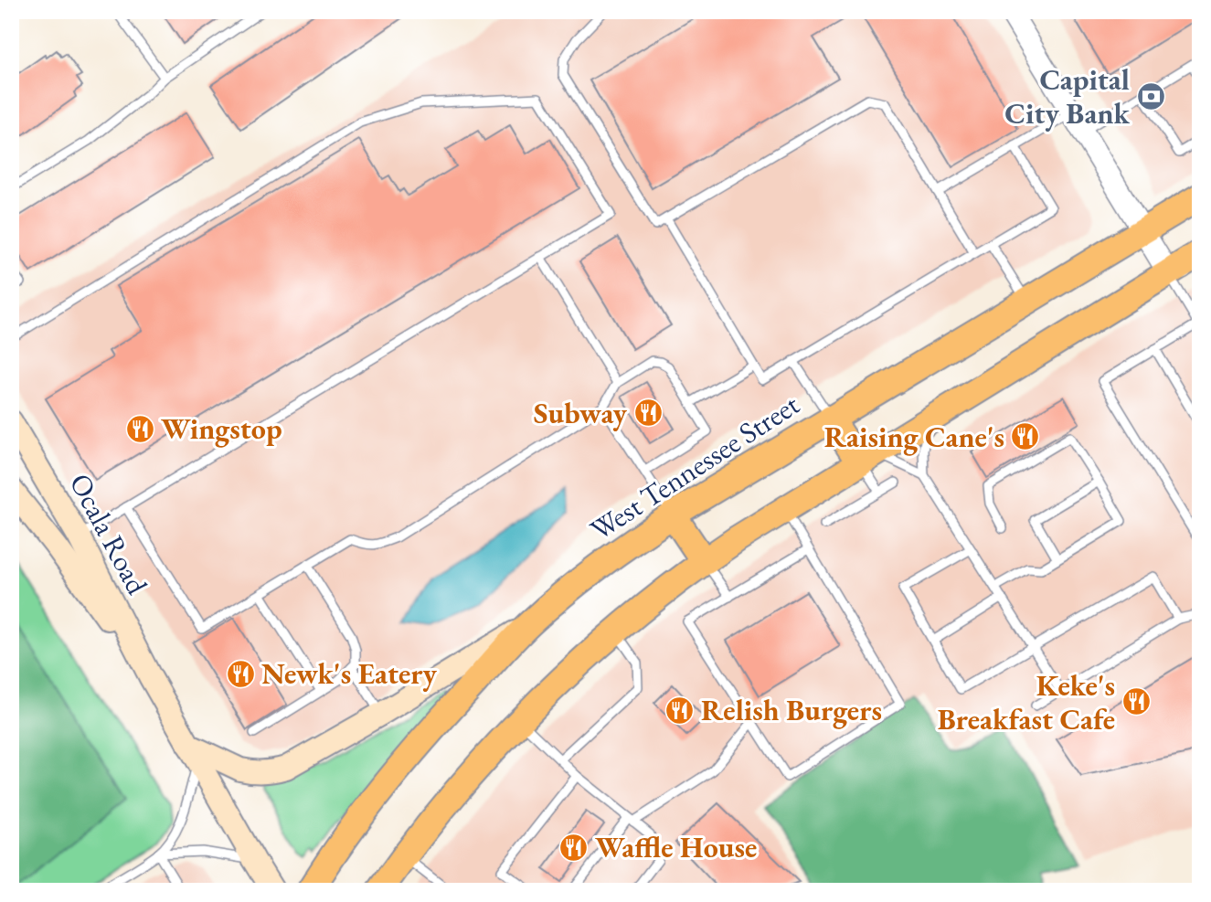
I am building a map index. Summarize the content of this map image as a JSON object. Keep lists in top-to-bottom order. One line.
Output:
{"streets":{"main road":["West Tennessee Street","Ocala Road"]},"places":{"bank":["Capital City Bank"],"restaurant":["Subway","Wingstop","Raising Cane's","Newk's Eatery","Keke's Breakfast Cafe","Relish Burgers","Waffle House"]}}
